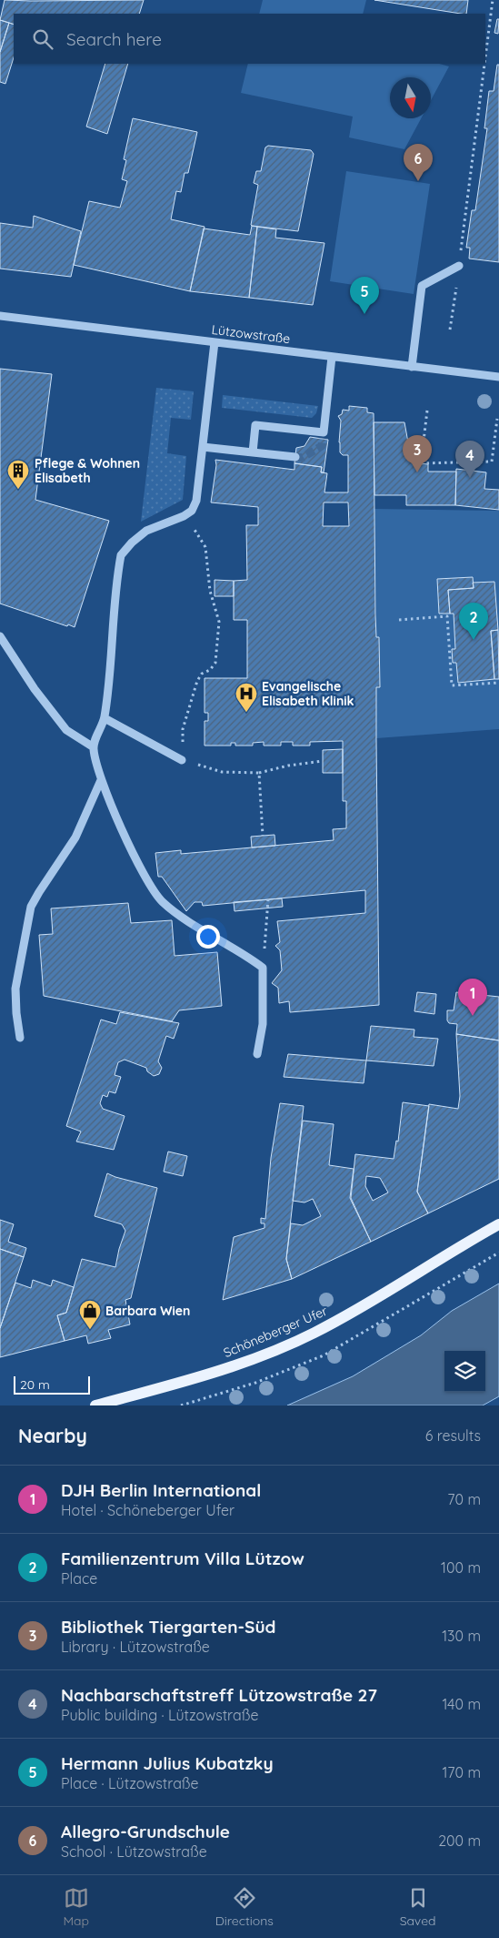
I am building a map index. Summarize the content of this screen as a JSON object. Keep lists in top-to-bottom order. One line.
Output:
{"streets":{"main road":["Schöneberger Ufer"],"street":["Lützowstraße"]},"places":{"building":["Pflege & Wohnen Elisabeth"],"hospital":["Evangelische Elisabeth Klinik"],"shop":["Barbara Wien"]},"scale_bar":"20 m","north":"bottom","page":{"search":"Search here","pins":["6","5","3","4","2","1"],"scale":"20 m","heading":["Nearby","6 results"],"list":[{"mark":"1","name":"DJH Berlin International","note":"Hotel · Schöneberger Ufer","value":"70 m"},{"mark":"2","name":"Familienzentrum Villa Lützow","note":"Place","value":"100 m"},{"mark":"3","name":"Bibliothek Tiergarten-Süd","note":"Library · Lützowstraße","value":"130 m"},{"mark":"4","name":"Nachbarschaftstreff Lützowstraße 27","note":"Public building · Lützowstraße","value":"140 m"},{"mark":"5","name":"Hermann Julius Kubatzky","note":"Place · Lützowstraße","value":"170 m"},{"mark":"6","name":"Allegro-Grundschule","note":"School · Lützowstraße","value":"200 m"}],"nav":["Map","Directions","Saved"]}}
